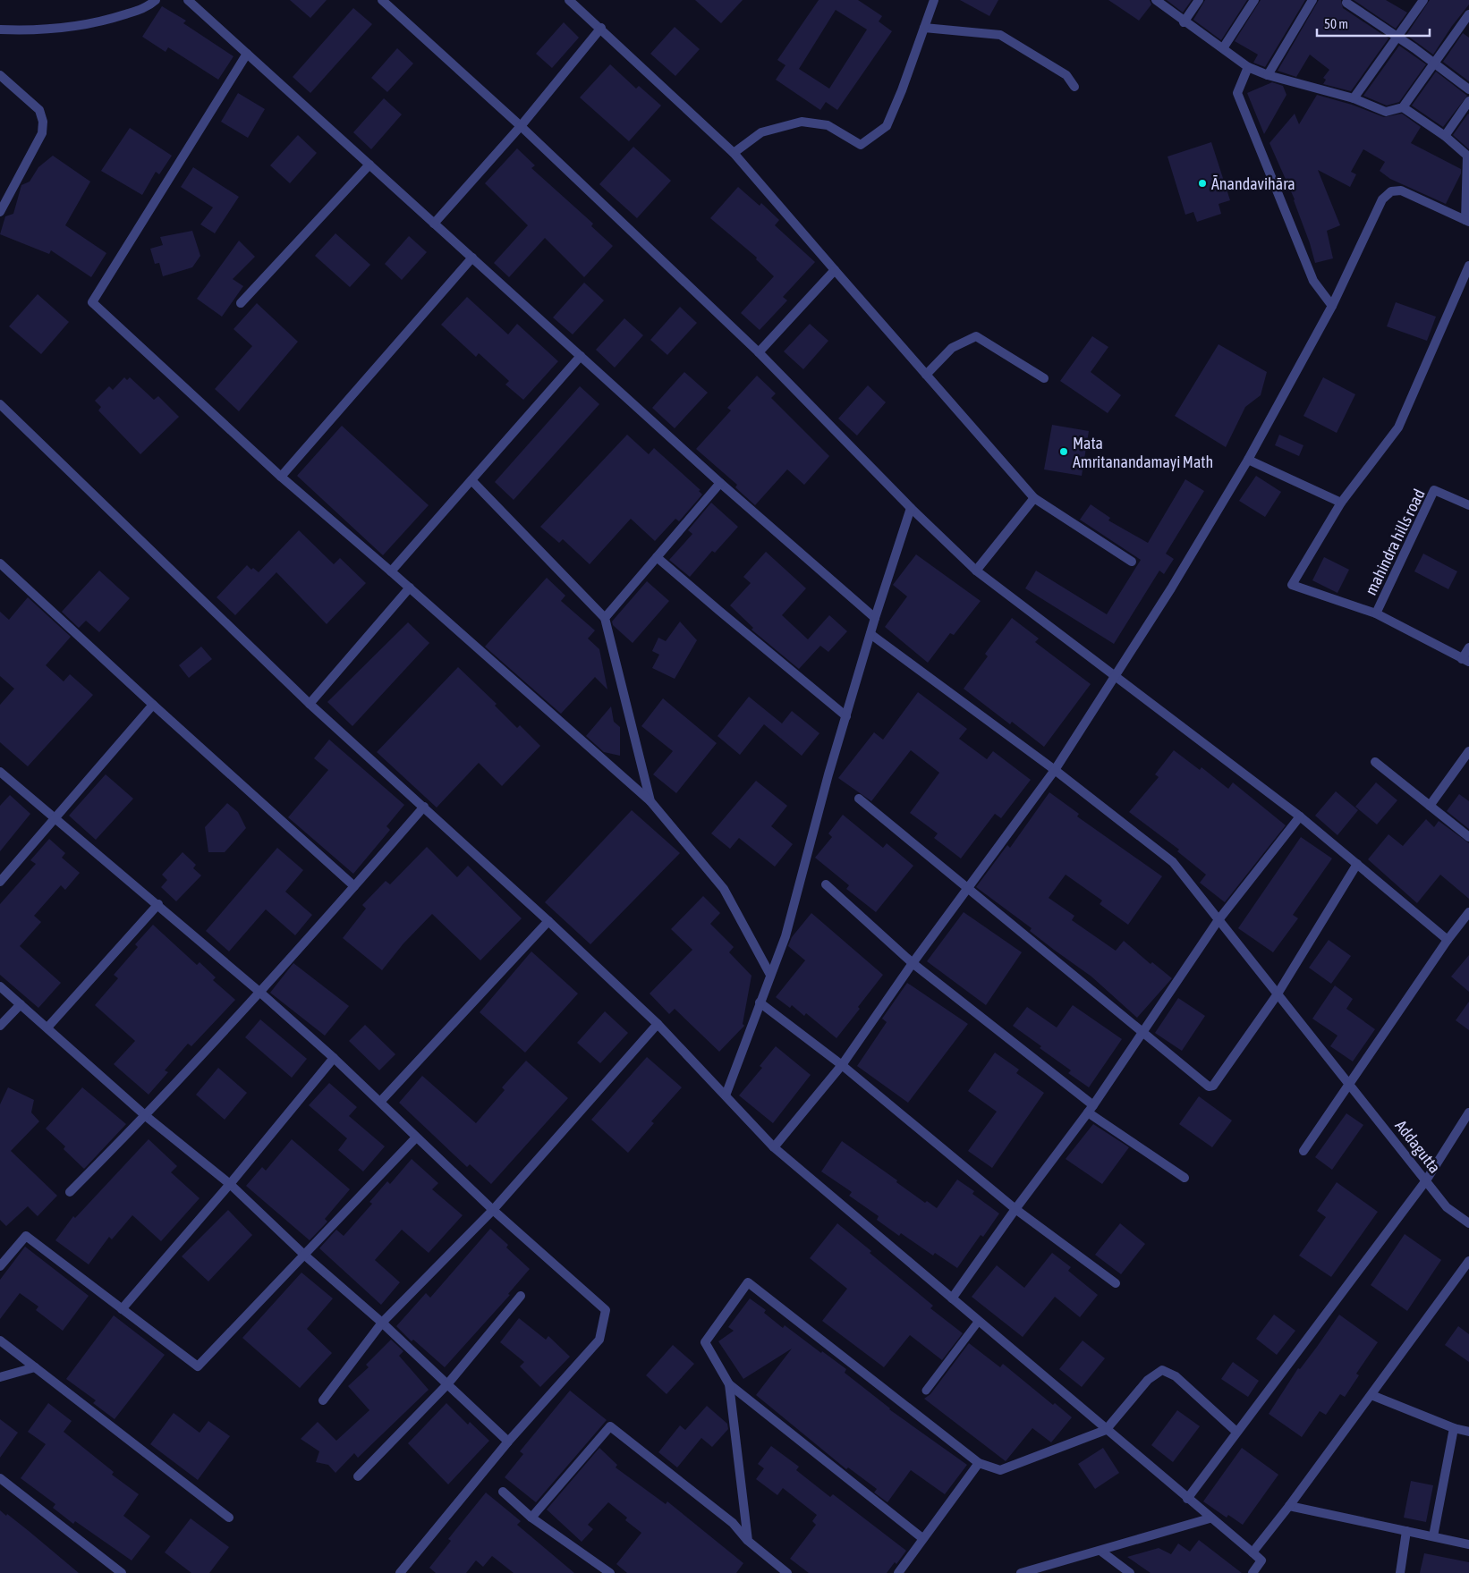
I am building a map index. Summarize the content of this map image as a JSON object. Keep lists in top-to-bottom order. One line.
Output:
{"streets":{"street":["mahindra hills road","Addagutta"]},"places":["Ānandavihāra","Mata Amritanandamayi Math"],"scale_bar":"50 m"}
